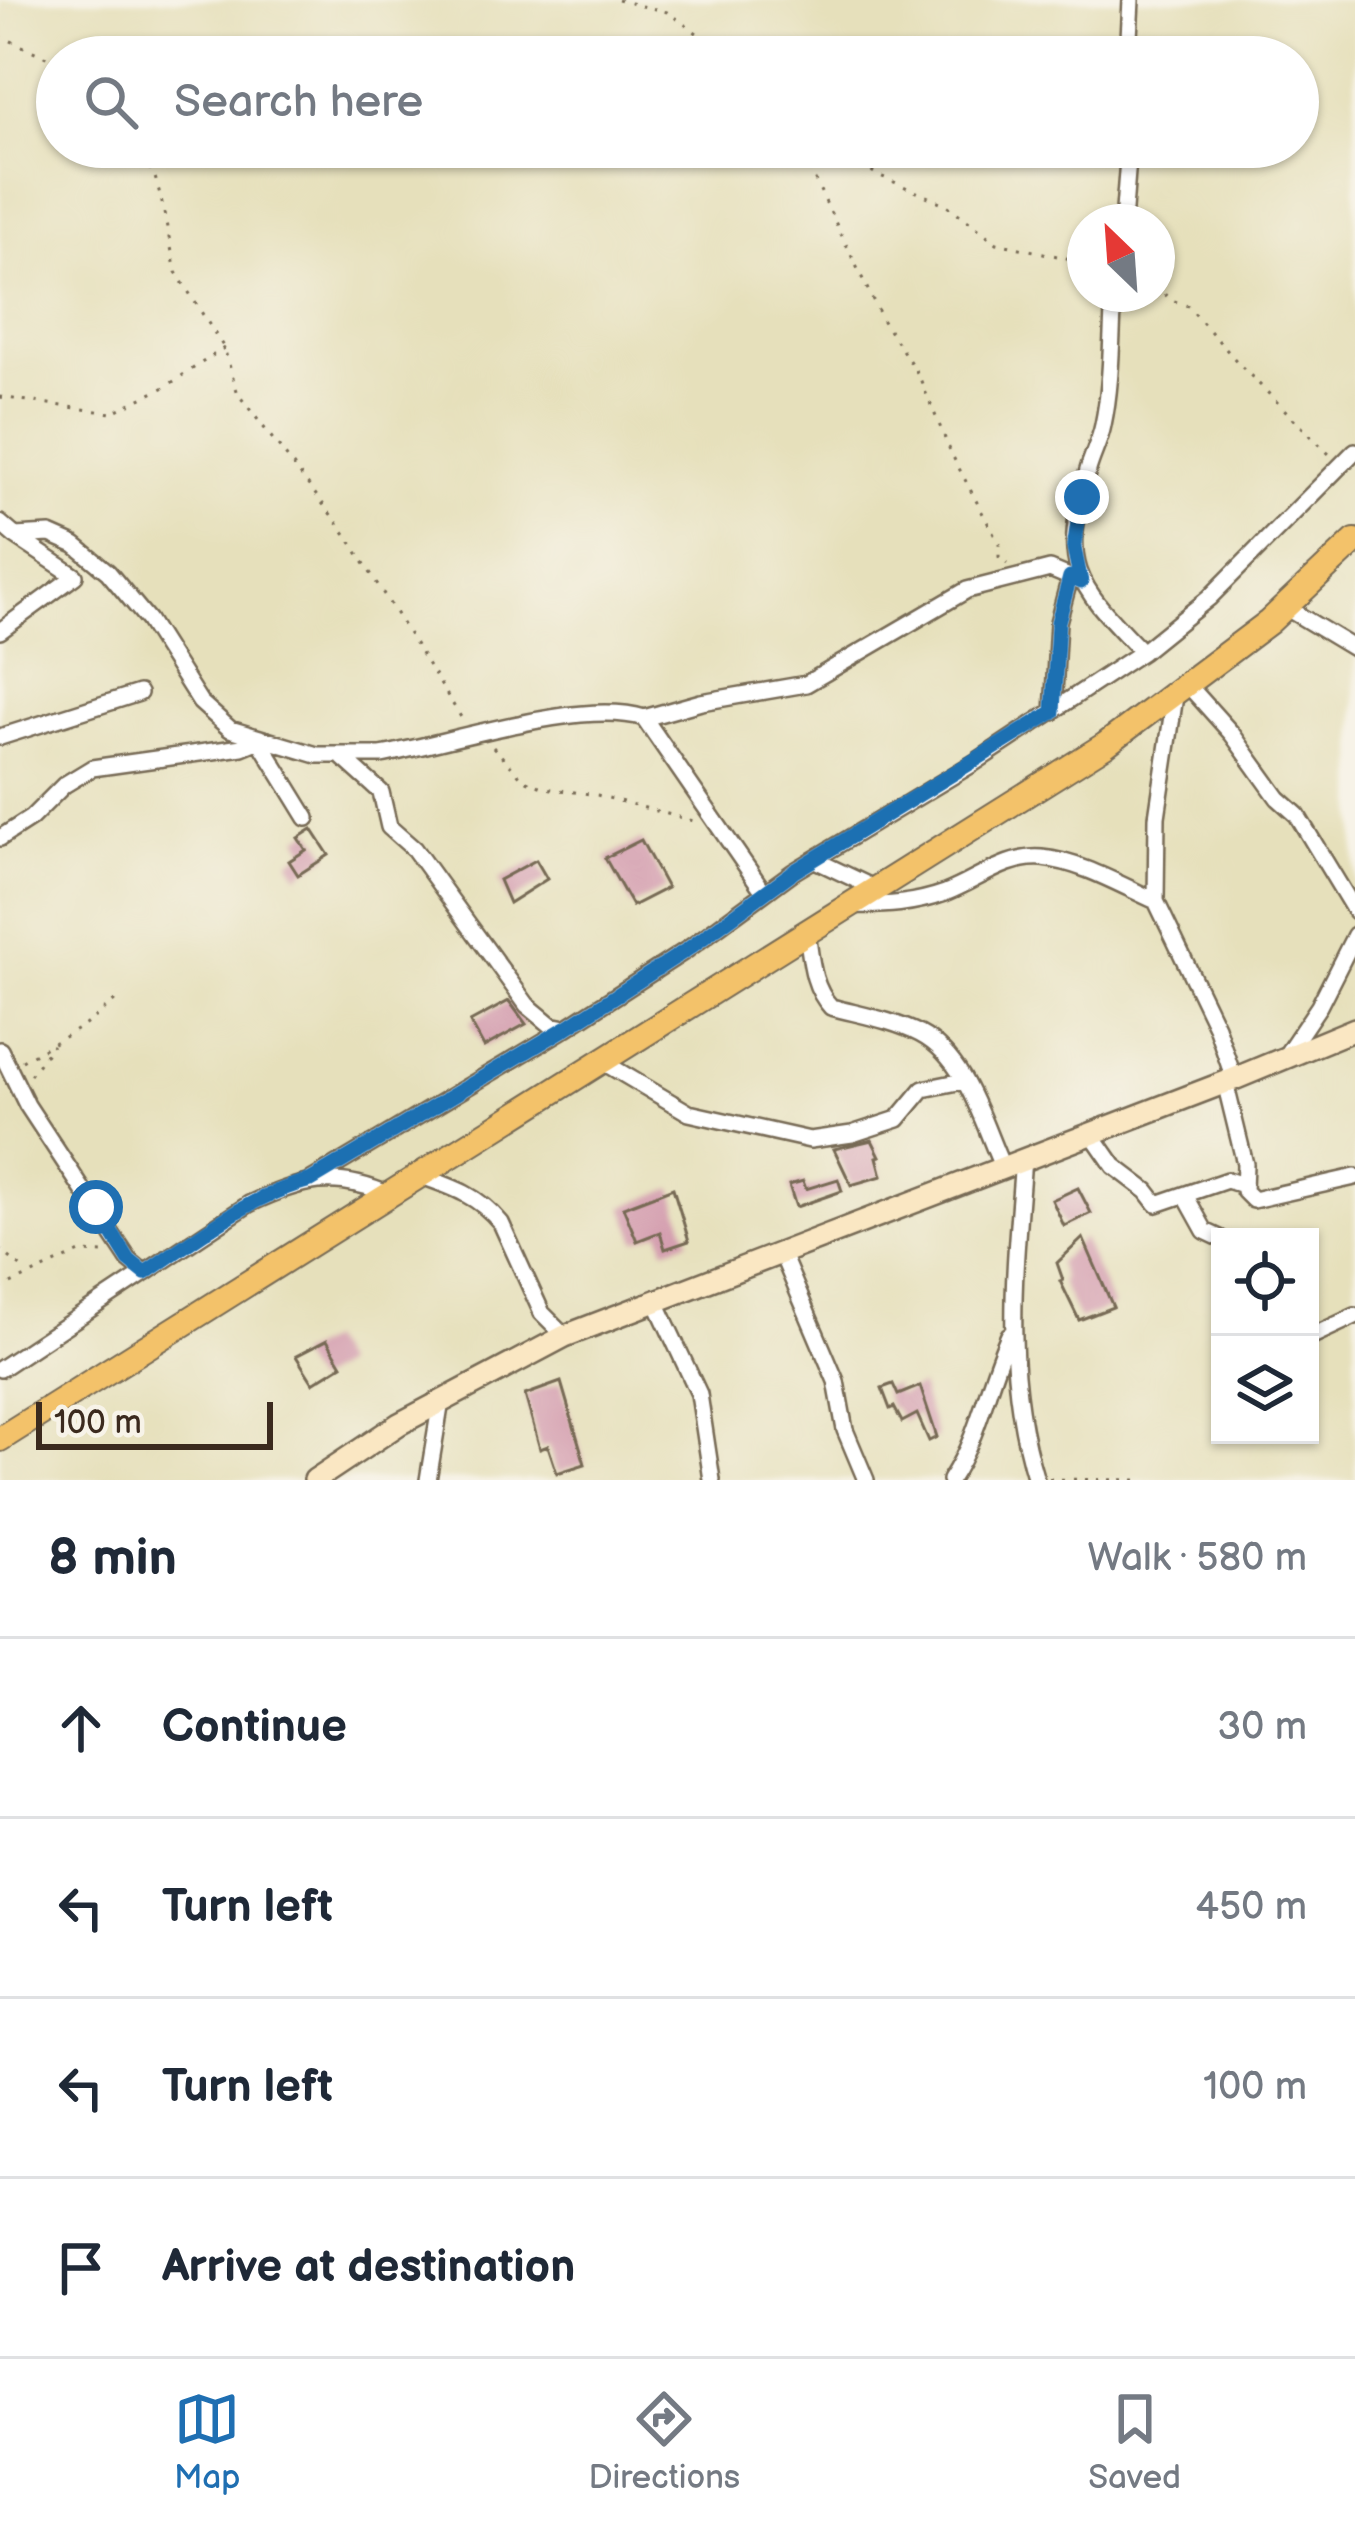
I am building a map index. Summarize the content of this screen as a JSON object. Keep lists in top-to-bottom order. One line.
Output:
{"scale_bar":"100 m","north":"top left","page":{"search":"Search here","scale":"100 m","heading":["8 min","Walk · 580 m"],"list":[["Continue","30 m"],["Turn left","450 m"],["Turn left","100 m"],"Arrive at destination"],"nav":["Map","Directions","Saved"]}}
